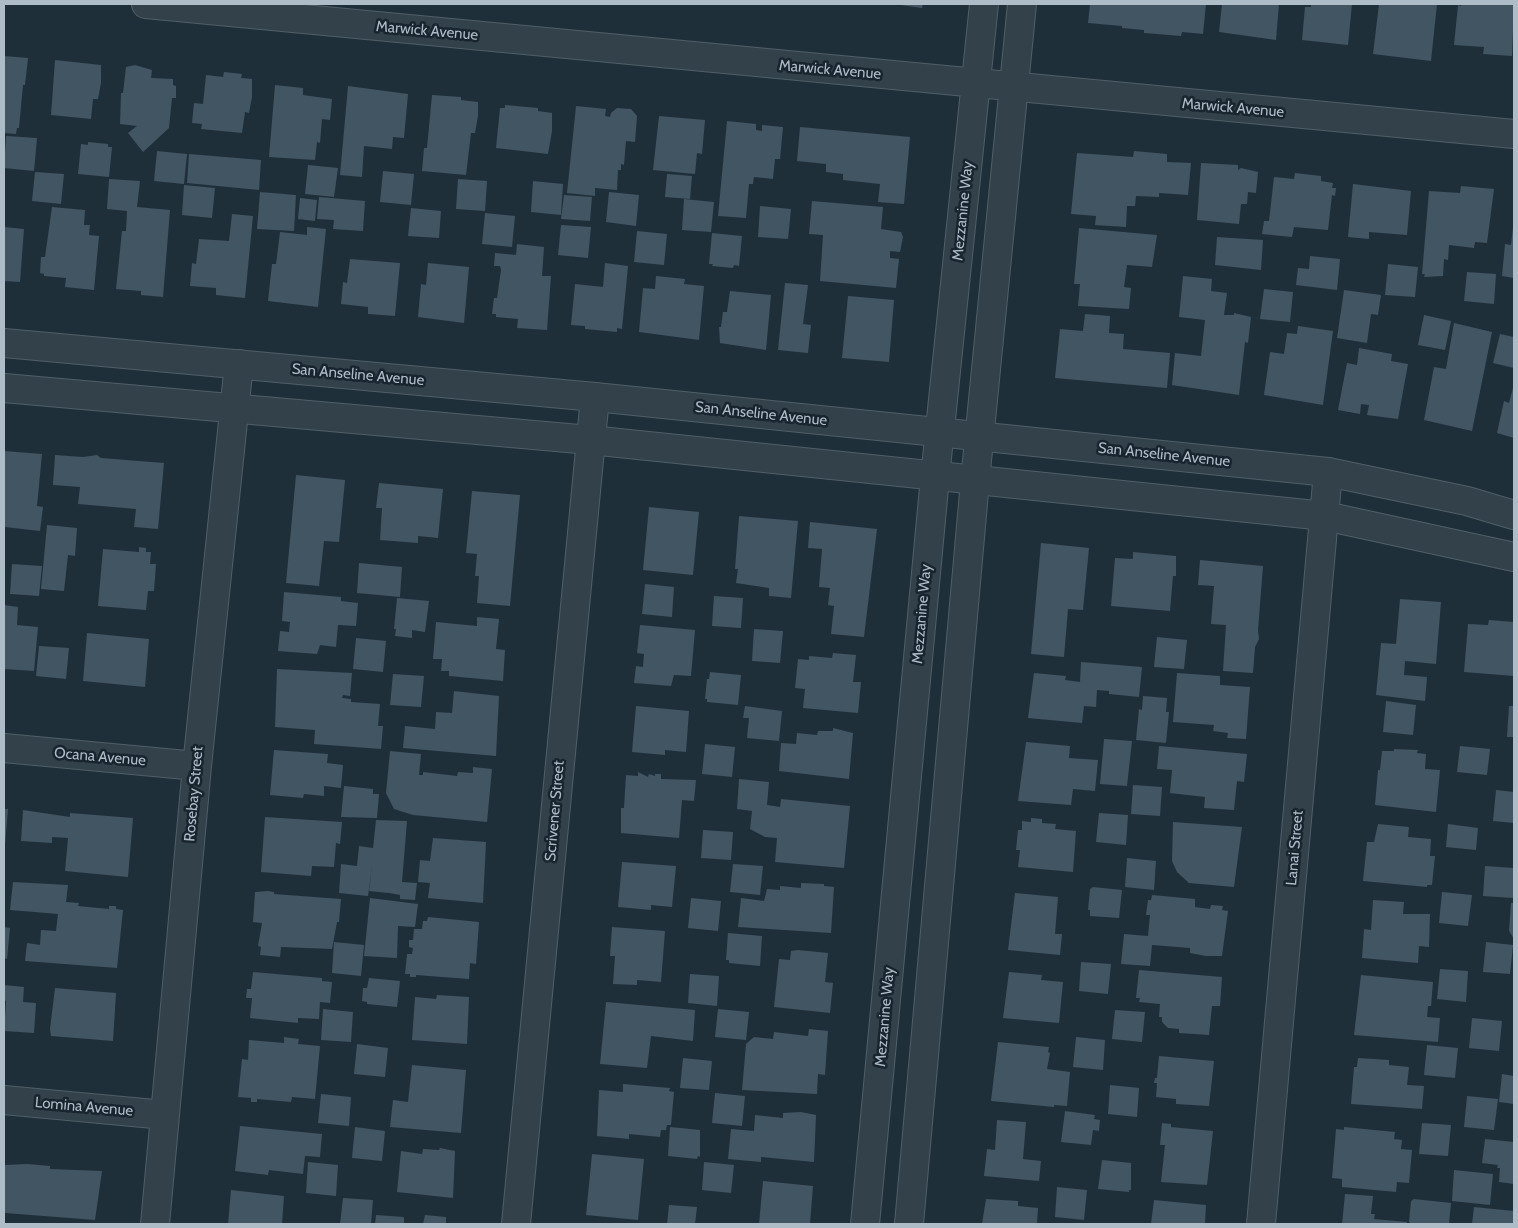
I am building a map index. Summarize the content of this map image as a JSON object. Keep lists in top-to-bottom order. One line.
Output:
{"streets":{"street":["Marwick Avenue","Mezzanine Way","San Anseline Avenue","Ocana Avenue","Rosebay Street","Scrivener Street","Lanai Street","Lomina Avenue"]},"crossings":[["Marwick Avenue","Mezzanine Way"],["Mezzanine Way","San Anseline Avenue"],["San Anseline Avenue","Rosebay Street"],["San Anseline Avenue","Scrivener Street"],["San Anseline Avenue","Lanai Street"],["Ocana Avenue","Rosebay Street"],["Rosebay Street","Lomina Avenue"]]}
